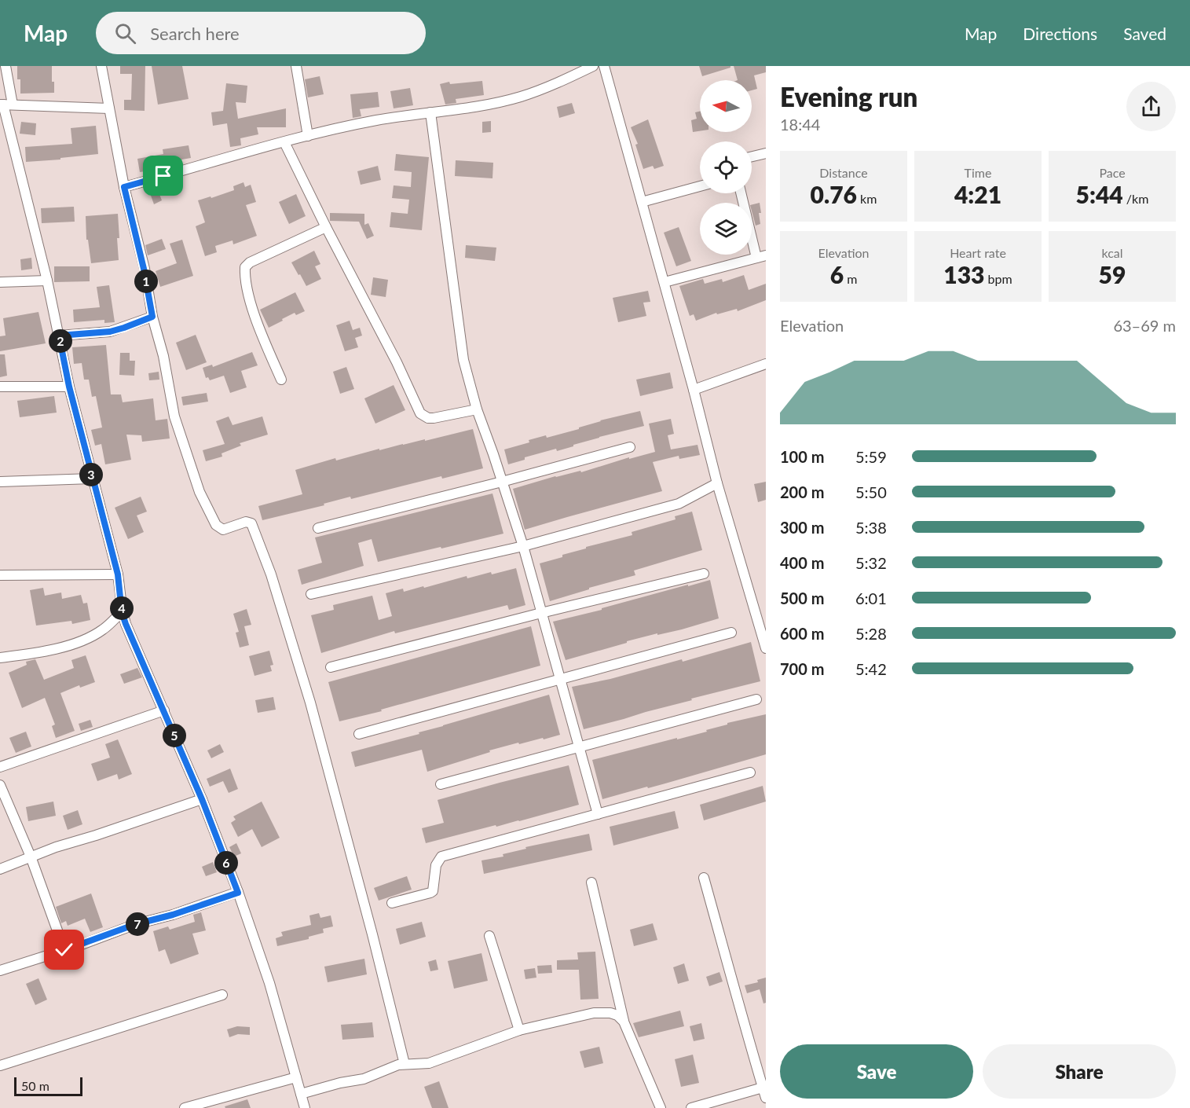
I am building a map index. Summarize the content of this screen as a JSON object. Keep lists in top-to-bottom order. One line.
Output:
{"scale_bar":"50 m","north":"left","page":{"header":"Map","search":"Search here","nav":["Map","Directions","Saved"],"heading":["Evening run","18:44"],"stats":[["Distance","0.76 km"],["Time","4:21"],["Pace","5:44 /km"],["Elevation","6 m"],["Heart rate","133 bpm"],["kcal","59"]],"pins":["1","2","3","4","5","6","7"],"chart":["Elevation","63–69 m"],"list":[{"name":"100 m","note":"5:59"},{"name":"200 m","note":"5:50"},{"name":"300 m","note":"5:38"},{"name":"400 m","note":"5:32"},{"name":"500 m","note":"6:01"},{"name":"600 m","note":"5:28"},{"name":"700 m","note":"5:42"}],"buttons":["Save","Share"],"scale":"50 m"}}
